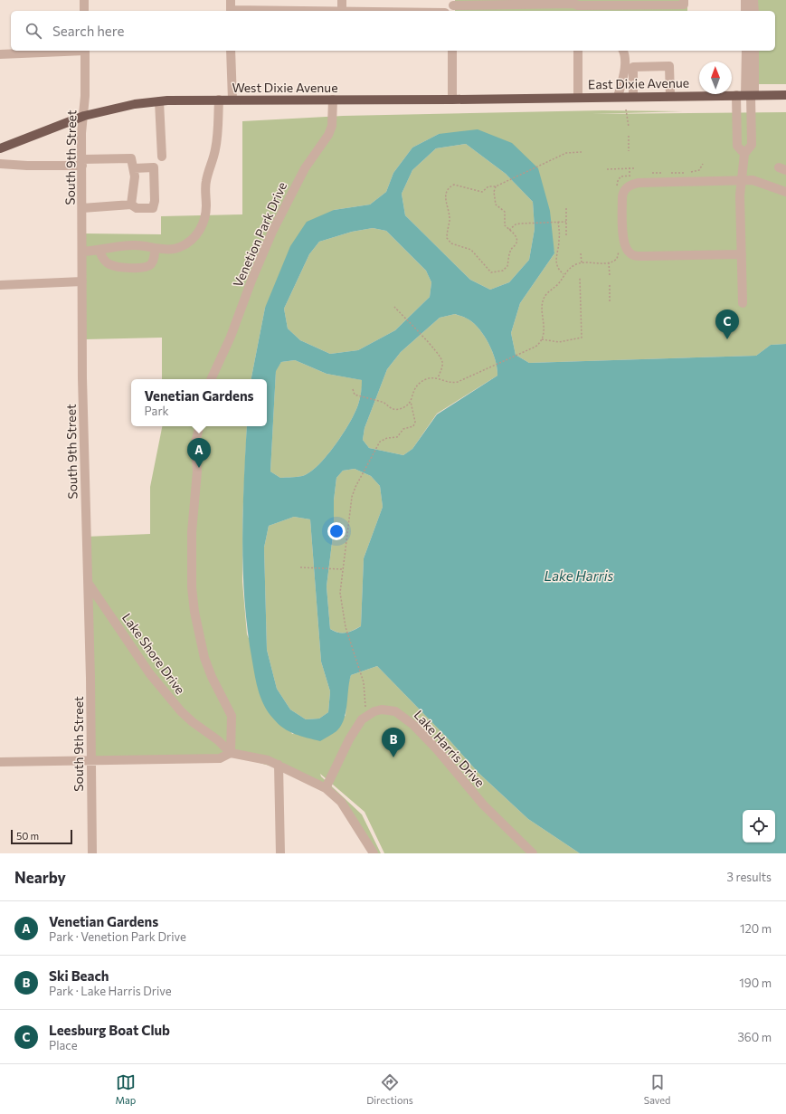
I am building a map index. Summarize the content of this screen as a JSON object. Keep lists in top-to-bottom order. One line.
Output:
{"streets":{"main road":["East Dixie Avenue","West Dixie Avenue"],"street":["South 9th Street","Venetion Park Drive","Lake Shore Drive","Lake Harris Drive"]},"crossings":[["East Dixie Avenue","West Dixie Avenue"],["West Dixie Avenue","South 9th Street"],["West Dixie Avenue","Venetion Park Drive"],["South 9th Street","Lake Shore Drive"]],"water":["Lake Harris"],"scale_bar":"50 m","north":"top","page":{"search":"Search here","pins":["C","A","B"],"popup":["Venetian Gardens","Park"],"scale":"50 m","heading":["Nearby","3 results"],"list":[{"mark":"A","name":"Venetian Gardens","note":"Park · Venetion Park Drive","value":"120 m"},{"mark":"B","name":"Ski Beach","note":"Park · Lake Harris Drive","value":"190 m"},{"mark":"C","name":"Leesburg Boat Club","note":"Place","value":"360 m"}],"nav":["Map","Directions","Saved"]}}
